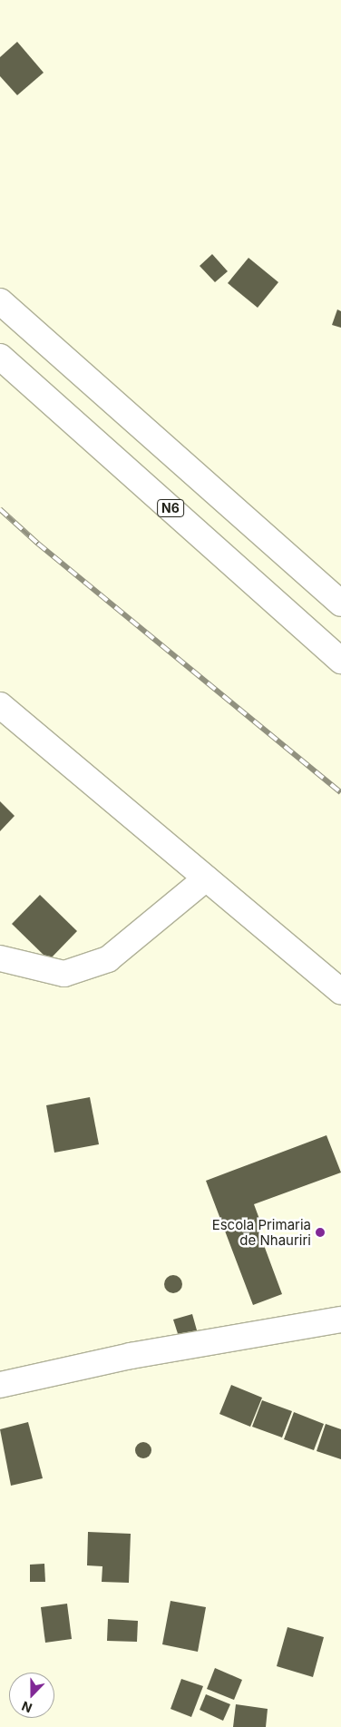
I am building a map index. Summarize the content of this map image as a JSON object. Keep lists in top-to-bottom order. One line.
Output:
{"streets":{"main road":["N6"]},"places":["Escola Primaria de Nhauriri"],"north":"bottom"}
